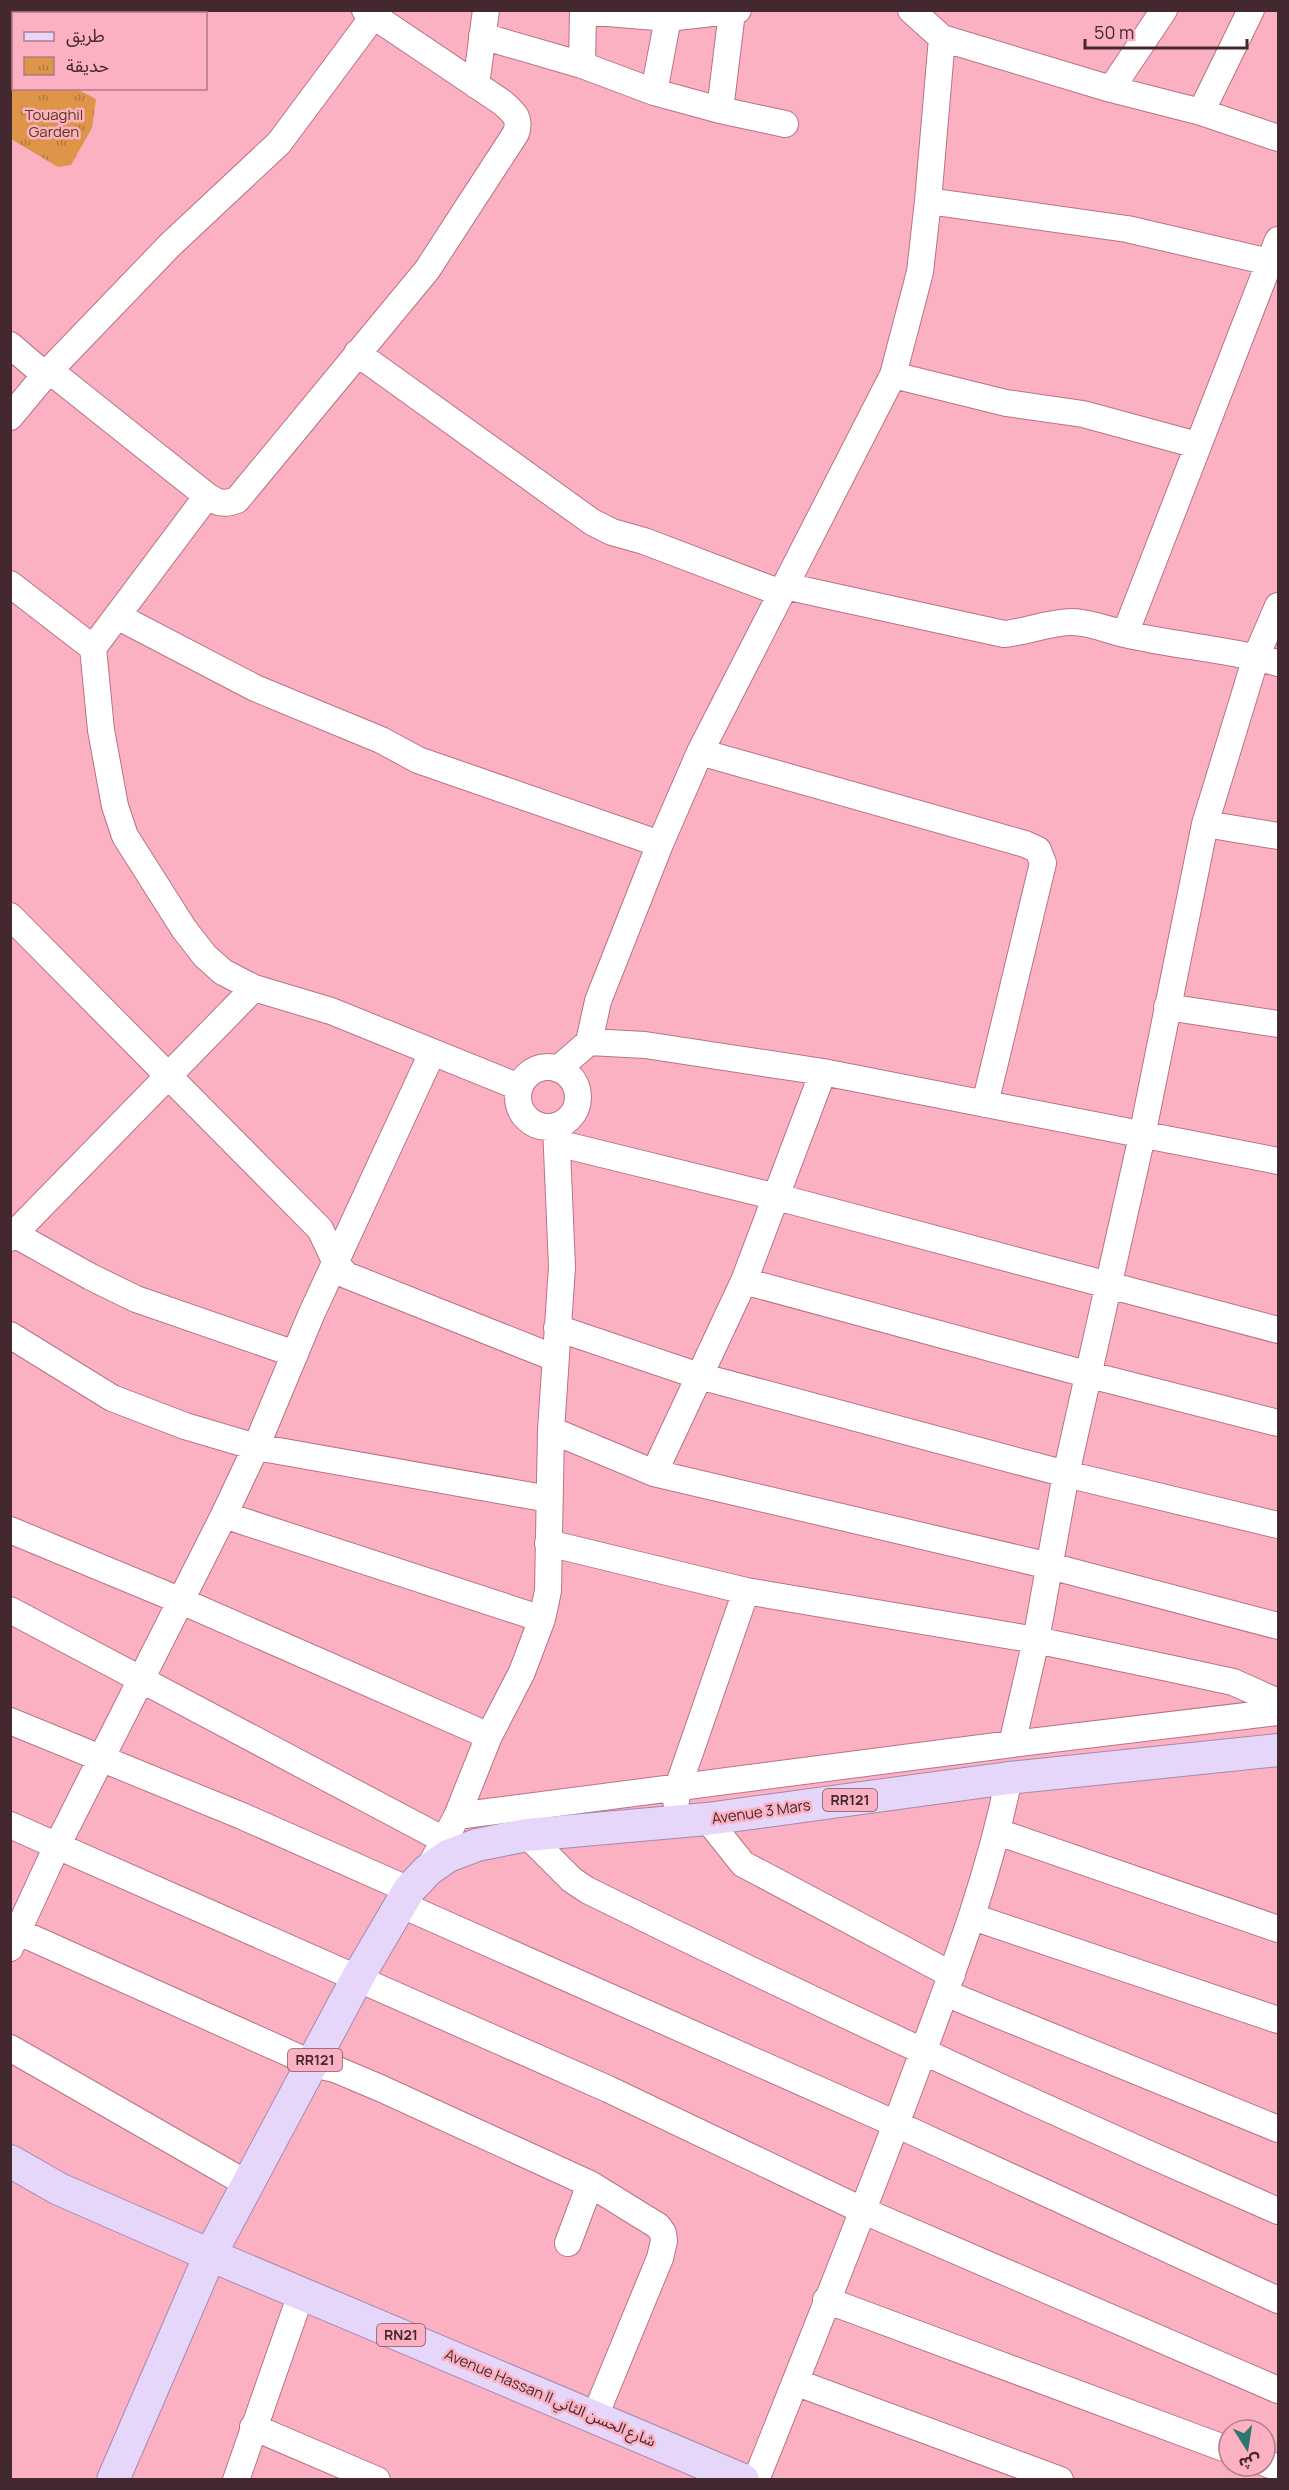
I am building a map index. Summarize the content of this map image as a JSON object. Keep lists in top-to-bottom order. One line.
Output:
{"streets":{"main road":["RR121","Avenue 3 Mars","RN21","Avenue Hassan II شارع الحسن الثاني"]},"crossings":[["RR121","Avenue 3 Mars"],["RR121","Avenue Hassan II شارع الحسن الثاني"]],"parks":["Touaghil Garden"],"legend":["طريق","حديقة"],"scale_bar":"50 m","north":"bottom"}
